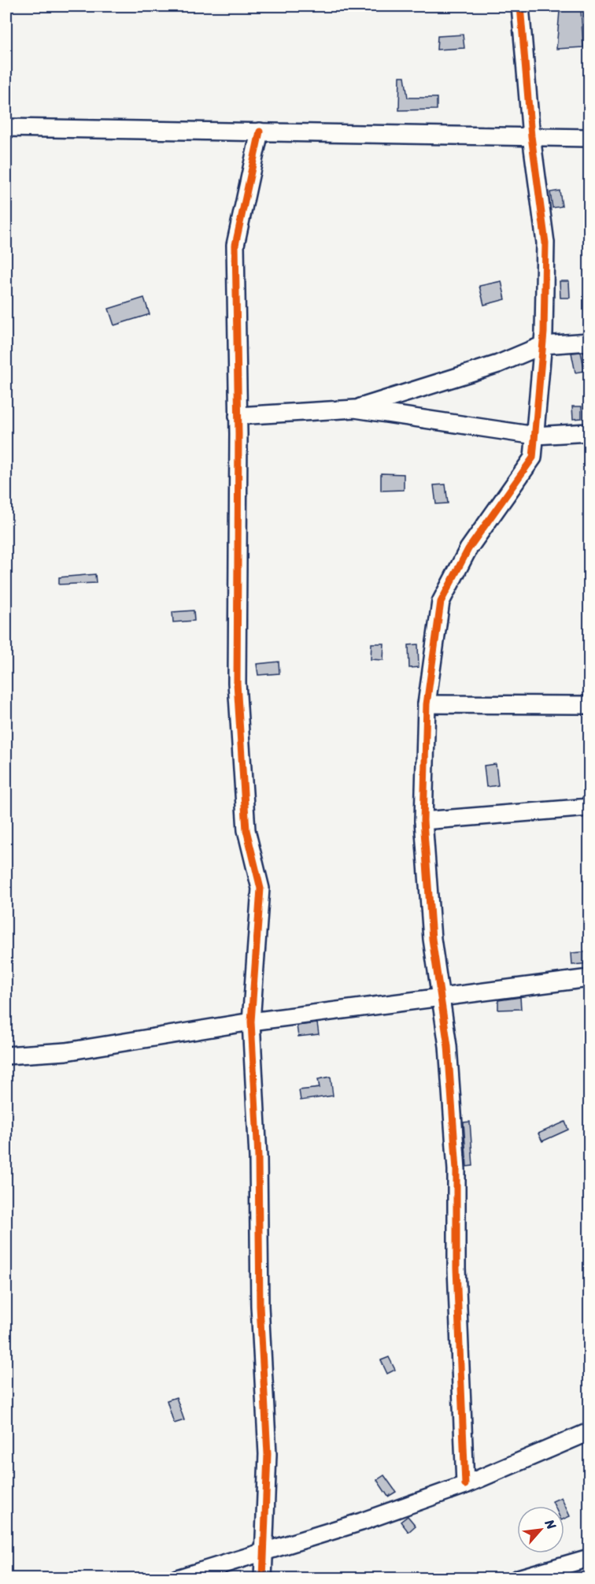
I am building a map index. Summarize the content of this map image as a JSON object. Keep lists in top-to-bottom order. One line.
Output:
{"north":"top right"}
